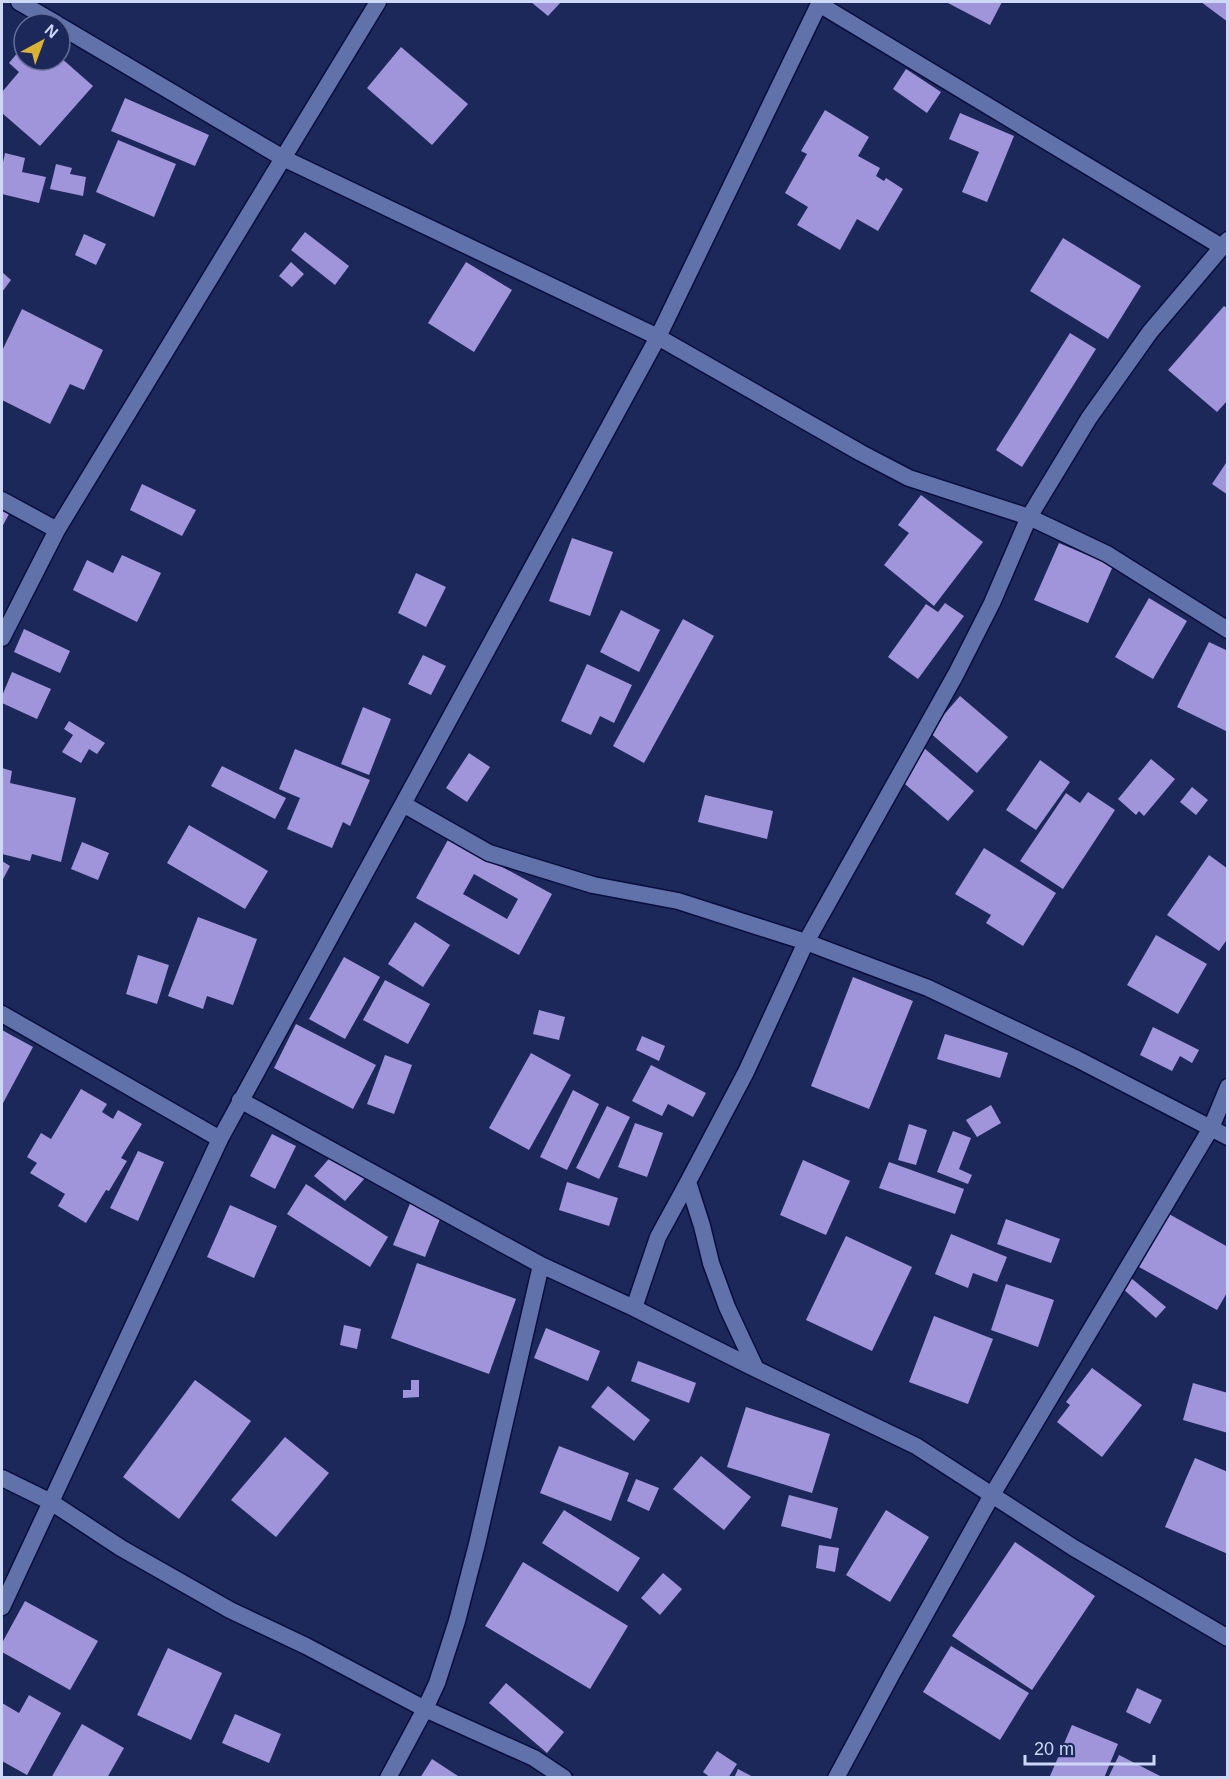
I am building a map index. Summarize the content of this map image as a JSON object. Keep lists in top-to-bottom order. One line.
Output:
{"scale_bar":"20 m","north":"top right"}
